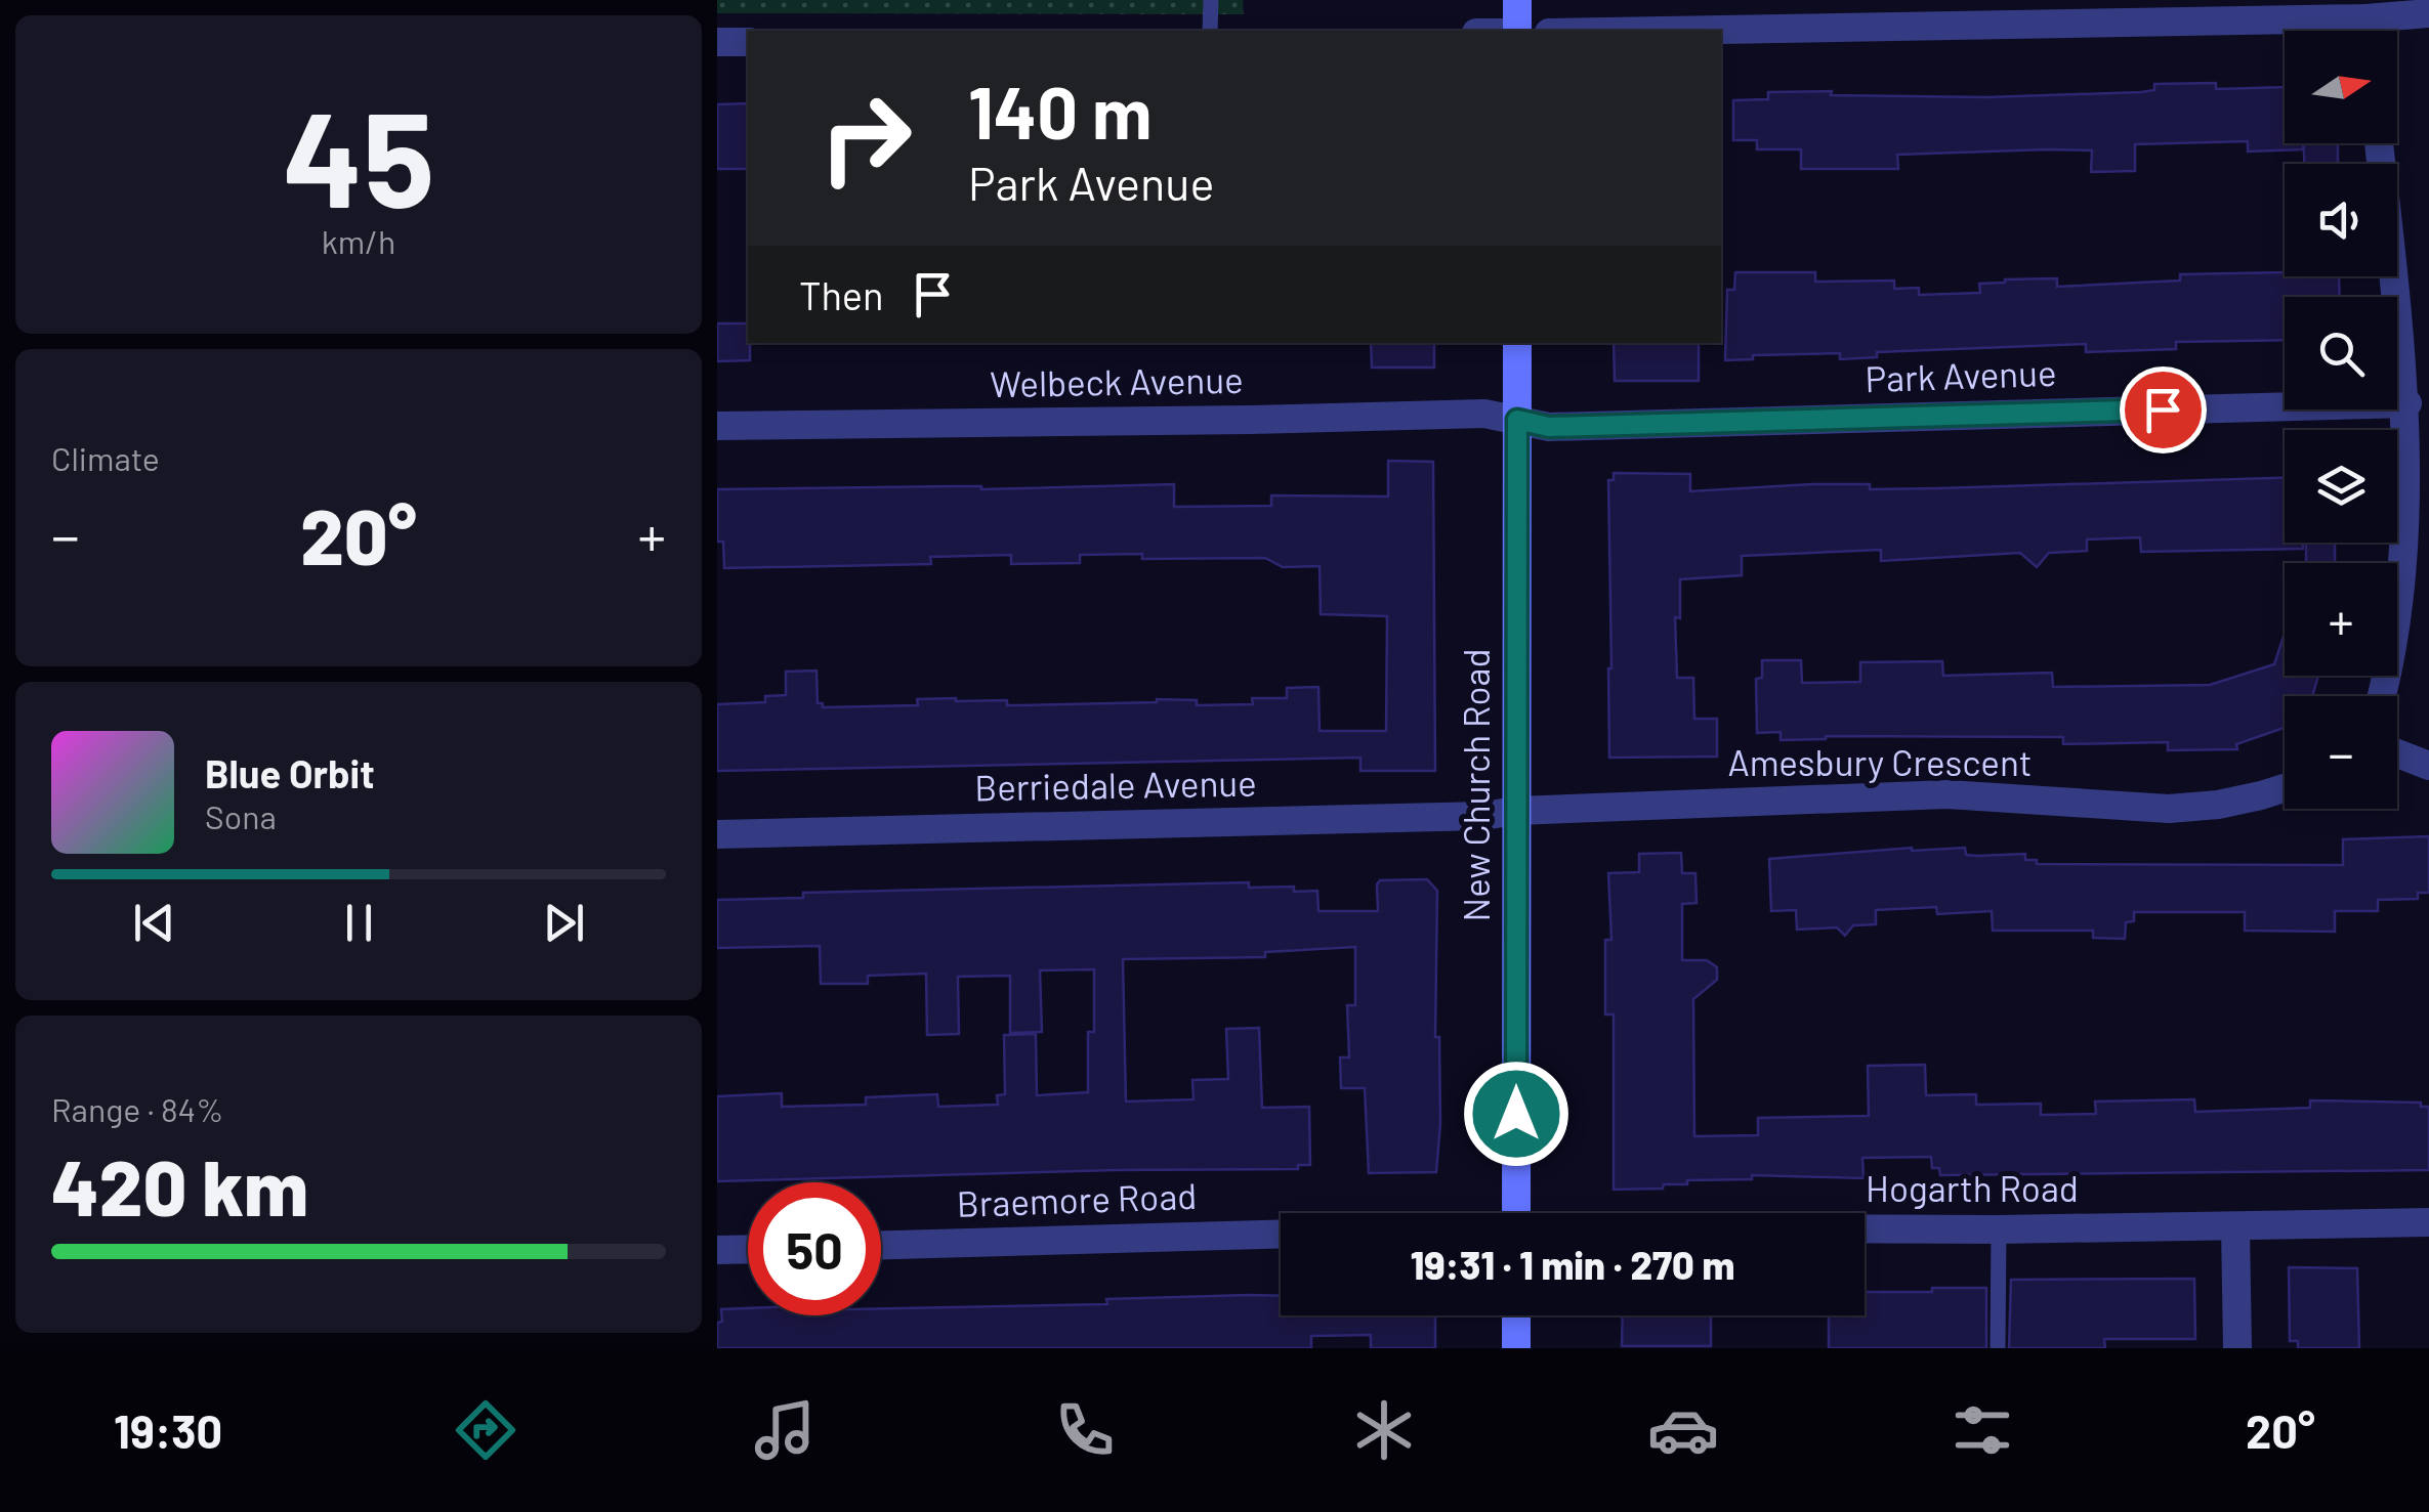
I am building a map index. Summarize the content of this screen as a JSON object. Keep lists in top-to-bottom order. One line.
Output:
{"streets":{"main road":["New Church Road"],"street":["Park Avenue","Welbeck Avenue","Amesbury Crescent","Berriedale Avenue","Hogarth Road","Braemore Road"]},"crossings":[["Park Avenue","Welbeck Avenue"],["Park Avenue","New Church Road"],["Welbeck Avenue","New Church Road"],["Amesbury Crescent","New Church Road"],["Amesbury Crescent","Berriedale Avenue"],["New Church Road","Berriedale Avenue"]],"north":"right","page":{"tile":[["45","km/h"],"Climate",["Range · 84%","420 km"]],"map_buttons":["+","−"],"turn":["140 m","Park Avenue"],"then":"Then","heat":["−","20°","+"],"song":["Blue Orbit","Sona"],"limit":"50","trip":"19:31 · 1 min · 270 m","tabs":["19:30","20°"]}}
